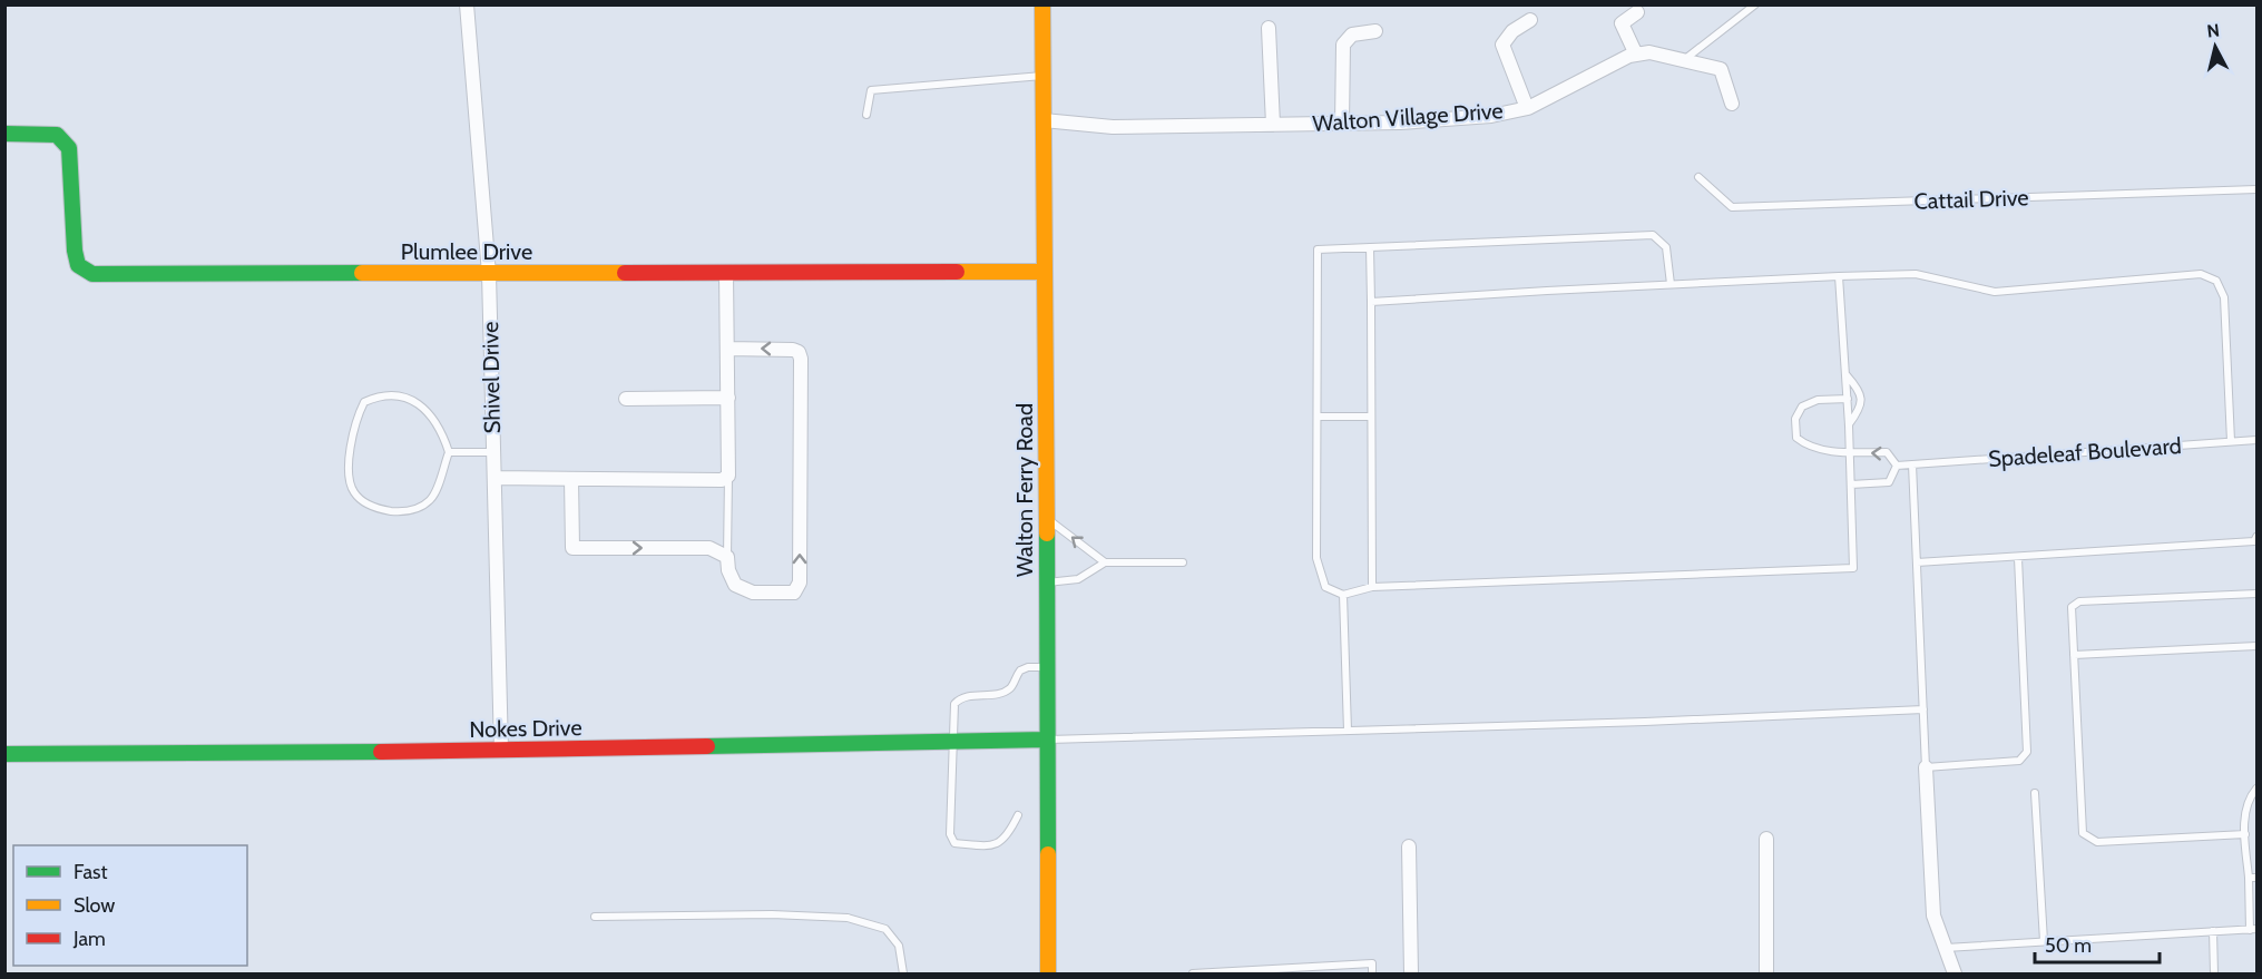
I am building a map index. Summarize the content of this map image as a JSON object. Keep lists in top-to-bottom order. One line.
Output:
{"streets":{"street":["Walton Village Drive","Plumlee Drive","Shivel Drive","Walton Ferry Road","Nokes Drive"],"lane":["Cattail Drive","Spadeleaf Boulevard"]},"crossings":[["Walton Village Drive","Walton Ferry Road"],["Plumlee Drive","Shivel Drive"],["Plumlee Drive","Walton Ferry Road"],["Shivel Drive","Nokes Drive"],["Walton Ferry Road","Nokes Drive"]],"legend":["Fast","Slow","Jam"],"scale_bar":"50 m","north":"top"}
